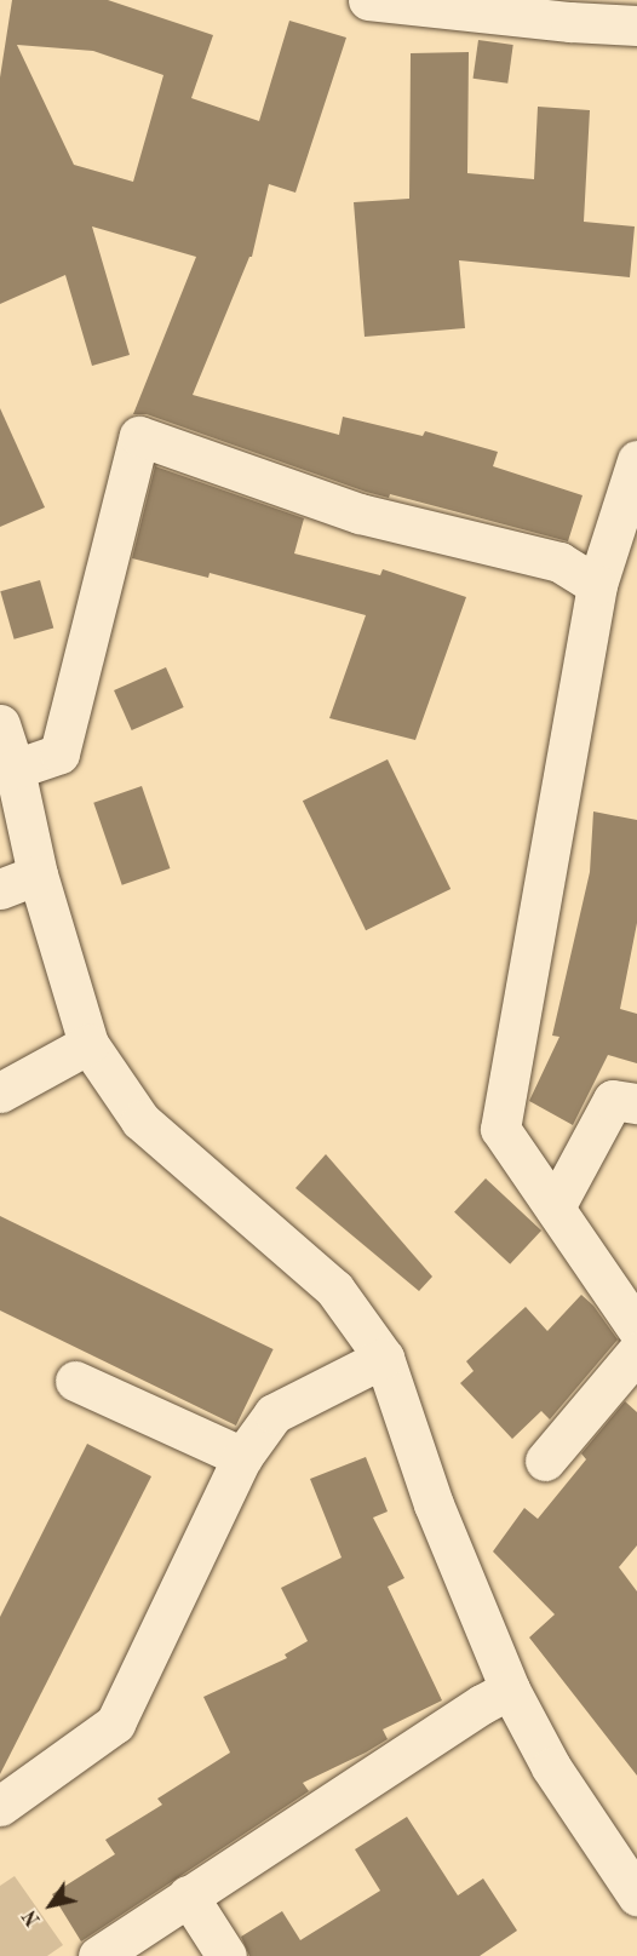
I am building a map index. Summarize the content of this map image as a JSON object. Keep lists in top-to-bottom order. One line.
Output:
{"north":"bottom left"}
